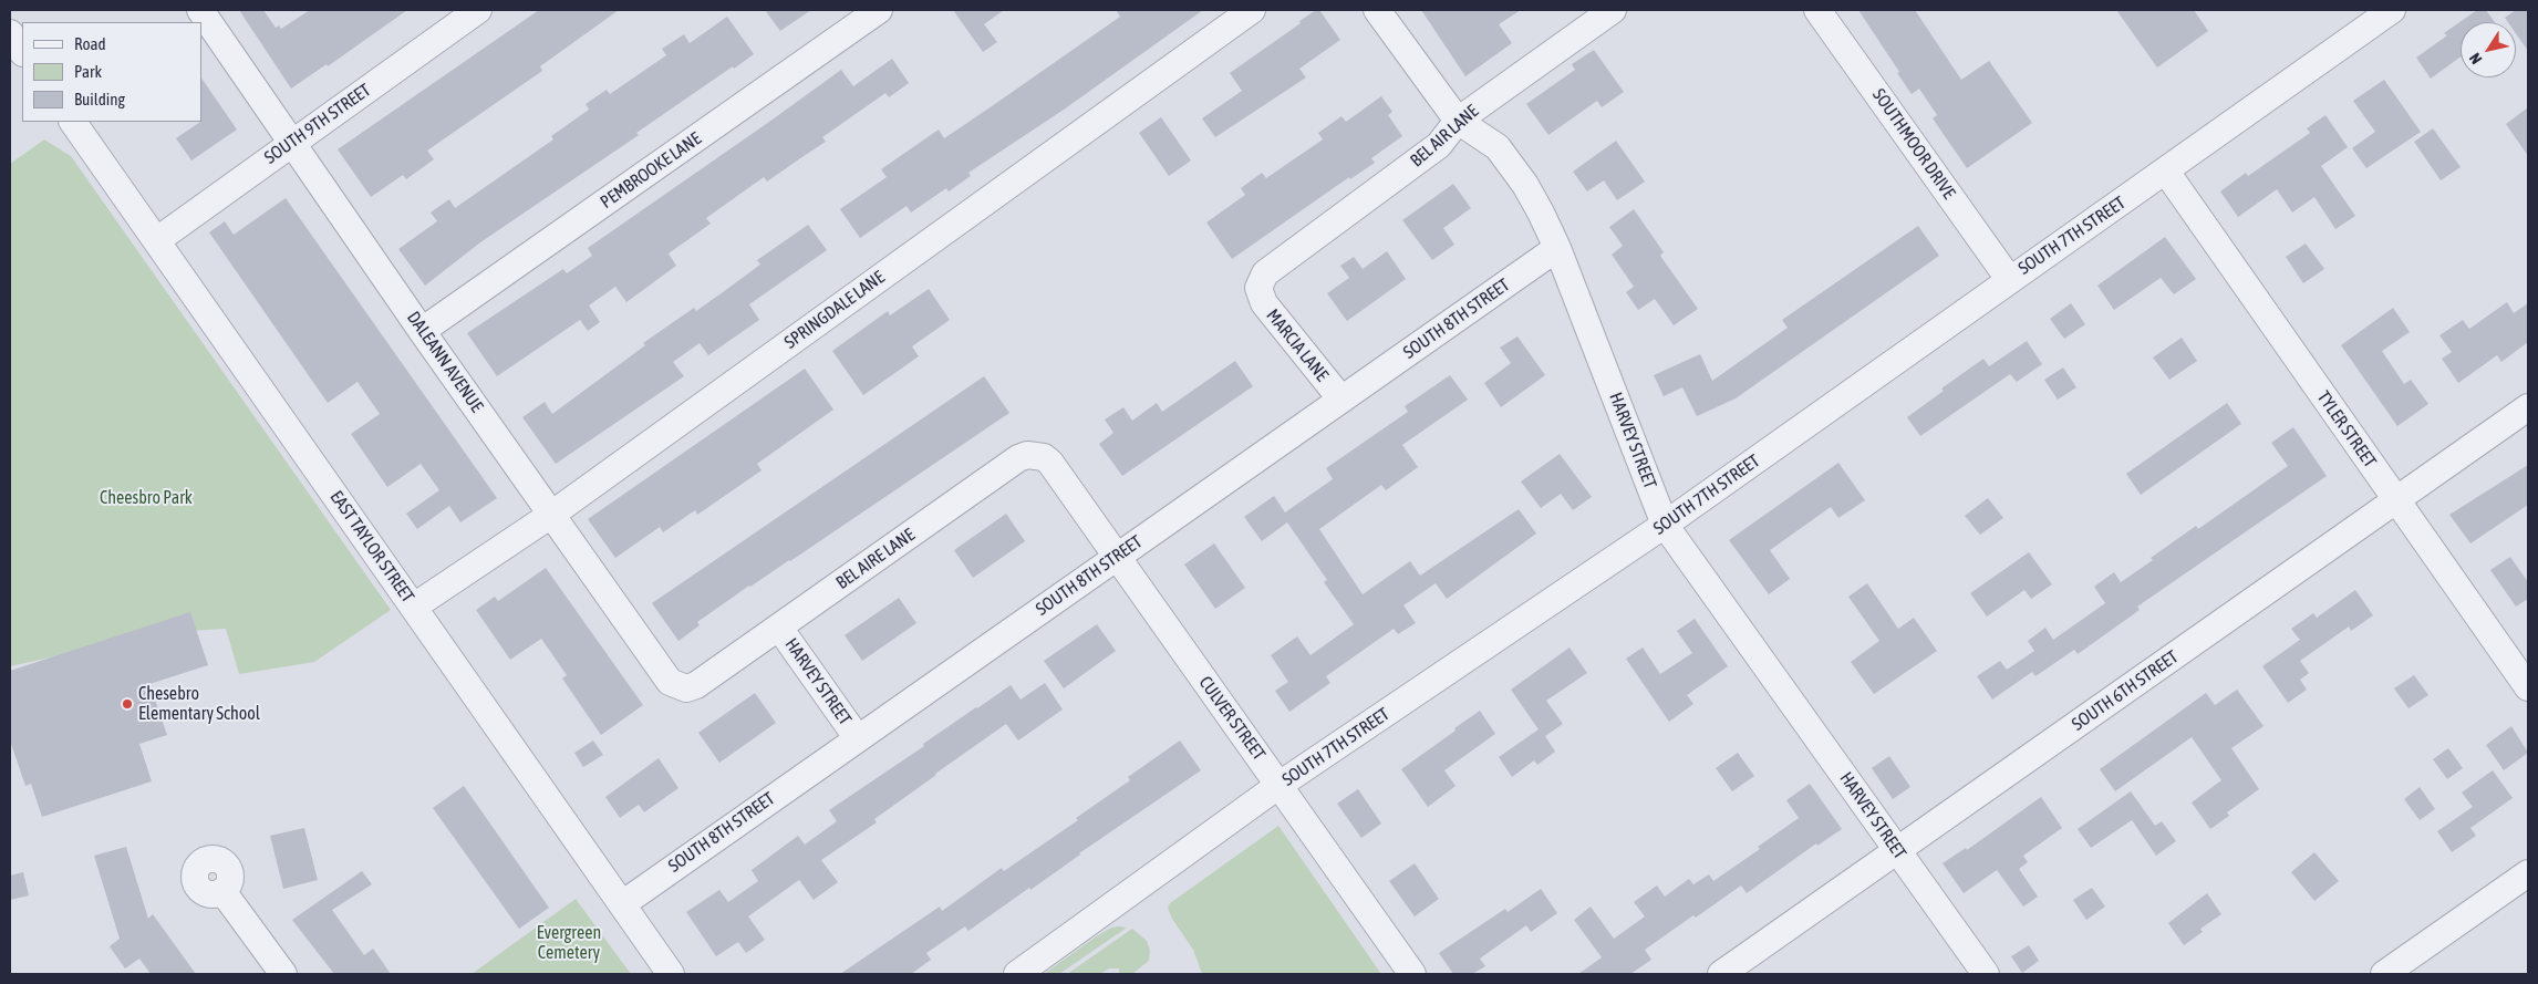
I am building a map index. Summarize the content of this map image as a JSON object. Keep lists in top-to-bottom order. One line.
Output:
{"streets":{"street":["SOUTH 9TH STREET","BEL AIR LANE","SOUTHMOOR DRIVE","PEMBROOKE LANE","SOUTH 7TH STREET","SPRINGDALE LANE","SOUTH 8TH STREET","MARCIA LANE","DALEANN AVENUE","TYLER STREET","HARVEY STREET","EAST TAYLOR STREET","BEL AIRE LANE","SOUTH 6TH STREET","CULVER STREET"]},"crossings":[["SOUTH 9TH STREET","DALEANN AVENUE"],["SOUTH 9TH STREET","EAST TAYLOR STREET"],["BEL AIR LANE","MARCIA LANE"],["BEL AIR LANE","HARVEY STREET"],["SOUTHMOOR DRIVE","SOUTH 7TH STREET"],["PEMBROOKE LANE","DALEANN AVENUE"],["SOUTH 7TH STREET","TYLER STREET"],["SOUTH 7TH STREET","HARVEY STREET"],["SOUTH 7TH STREET","CULVER STREET"],["SPRINGDALE LANE","DALEANN AVENUE"],["SPRINGDALE LANE","EAST TAYLOR STREET"],["SOUTH 8TH STREET","MARCIA LANE"],["SOUTH 8TH STREET","HARVEY STREET"],["SOUTH 8TH STREET","EAST TAYLOR STREET"],["SOUTH 8TH STREET","CULVER STREET"],["DALEANN AVENUE","BEL AIRE LANE"],["TYLER STREET","SOUTH 6TH STREET"],["HARVEY STREET","BEL AIRE LANE"],["HARVEY STREET","SOUTH 6TH STREET"],["BEL AIRE LANE","CULVER STREET"]],"parks":["Cheesbro Park","Evergreen Cemetery"],"places":["Chesebro Elementary School"],"legend":["Road","Park","Building"],"north":"bottom left"}
